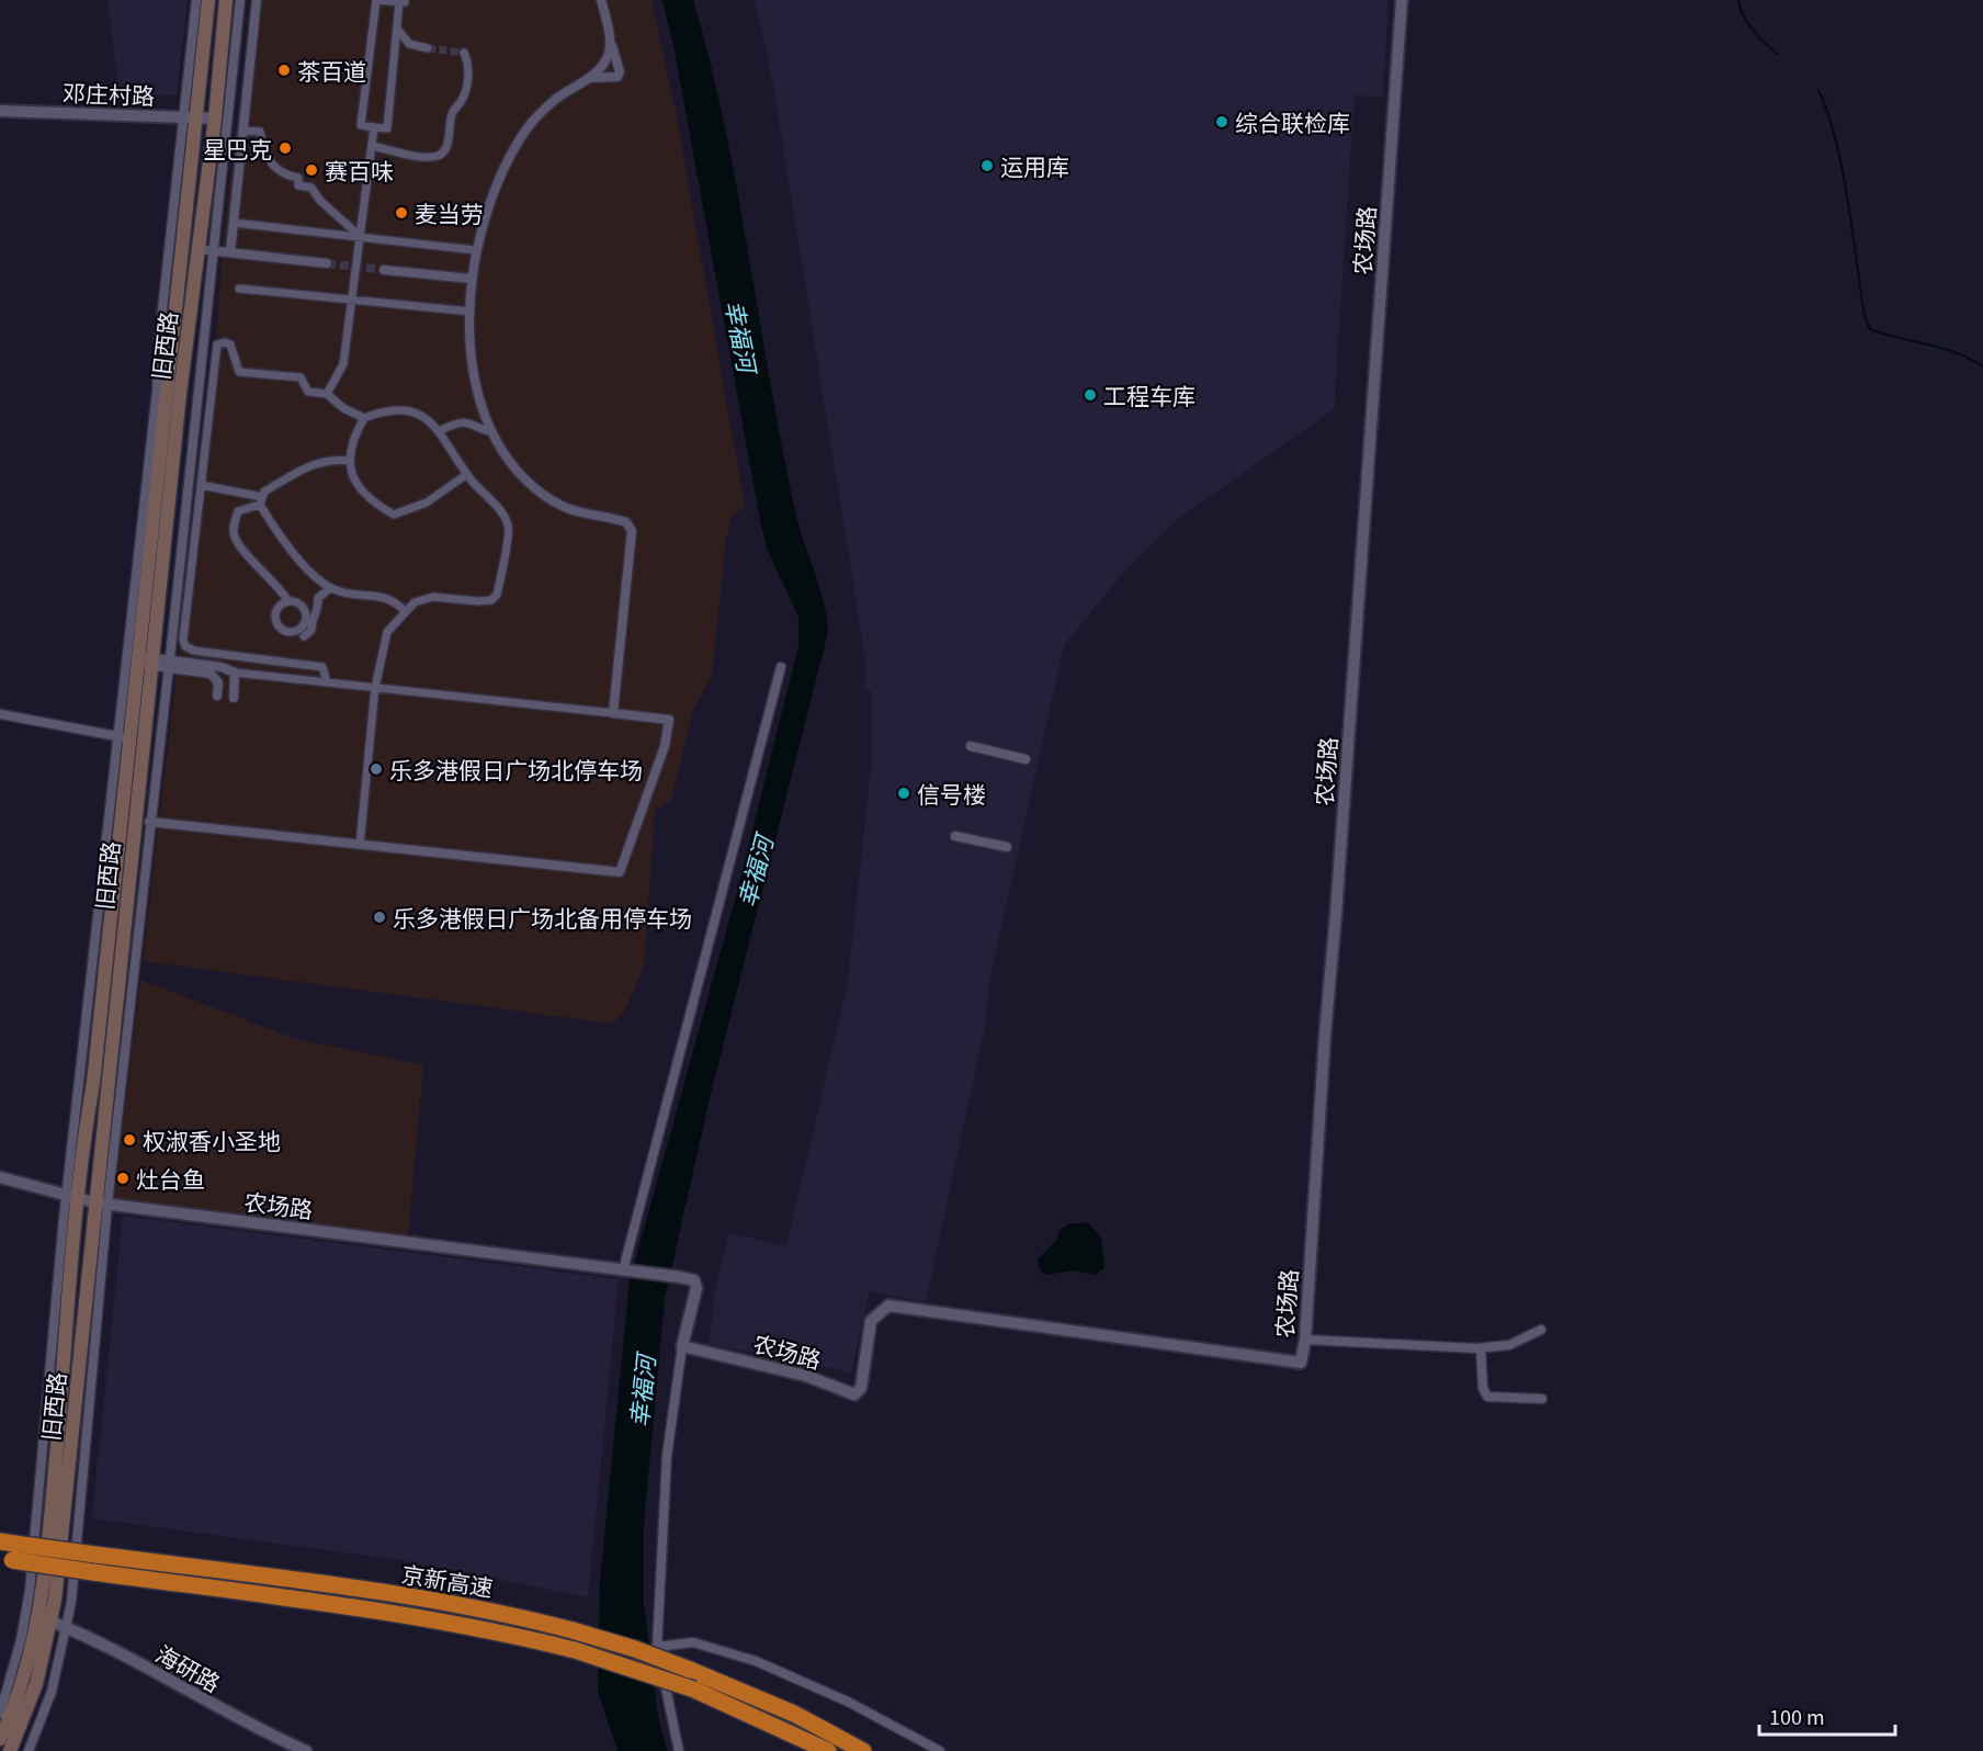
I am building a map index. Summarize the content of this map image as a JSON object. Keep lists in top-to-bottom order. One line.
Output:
{"streets":{"highway":["京新高速"],"main road":["旧西路"],"street":["邓庄村路","农场路","海研路"]},"crossings":[["邓庄村路","旧西路"],["农场路","旧西路"],["旧西路","海研路"]],"water":["幸福河"],"places":["茶百道","综合联检库","星巴克","运用库","赛百味","麦当劳","工程车库","乐多港假日广场北停车场","信号楼","乐多港假日广场北备用停车场","权淑香小圣地","灶台鱼"],"scale_bar":"100 m"}
